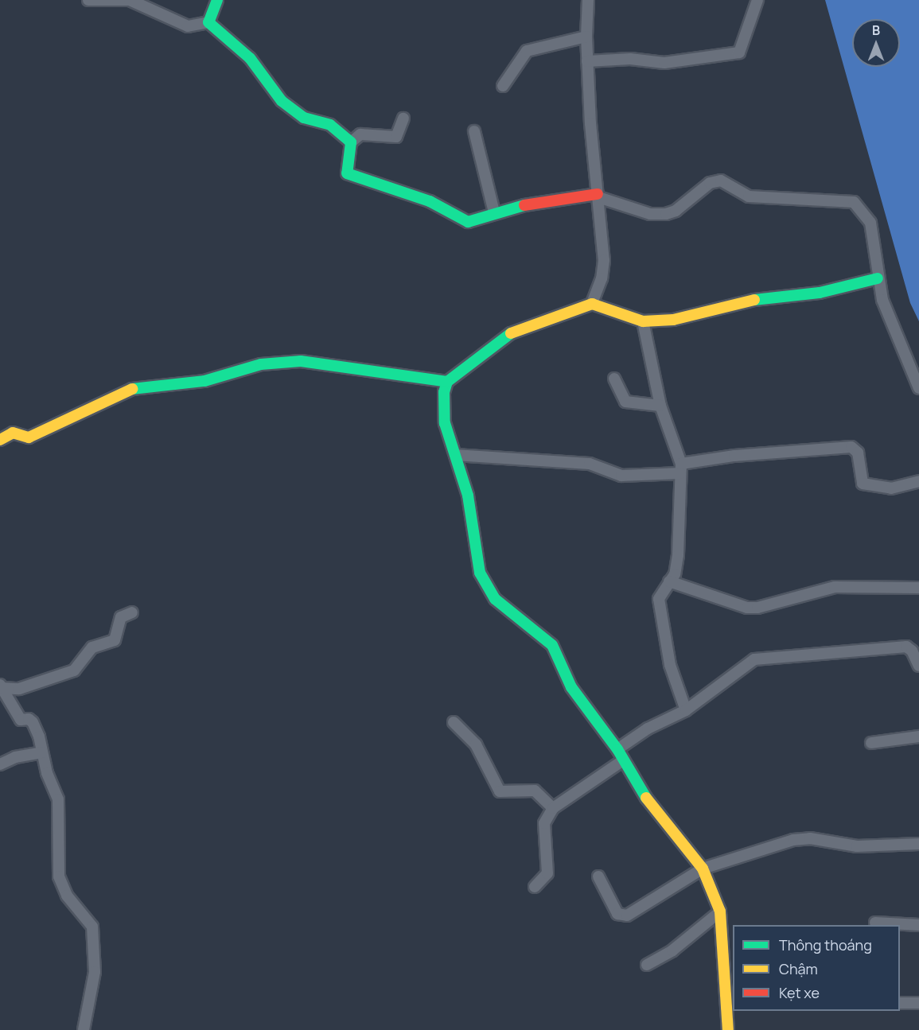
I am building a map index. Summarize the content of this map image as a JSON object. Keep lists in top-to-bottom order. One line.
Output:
{"legend":["Thông thoáng","Chậm","Kẹt xe"],"north":"top"}
